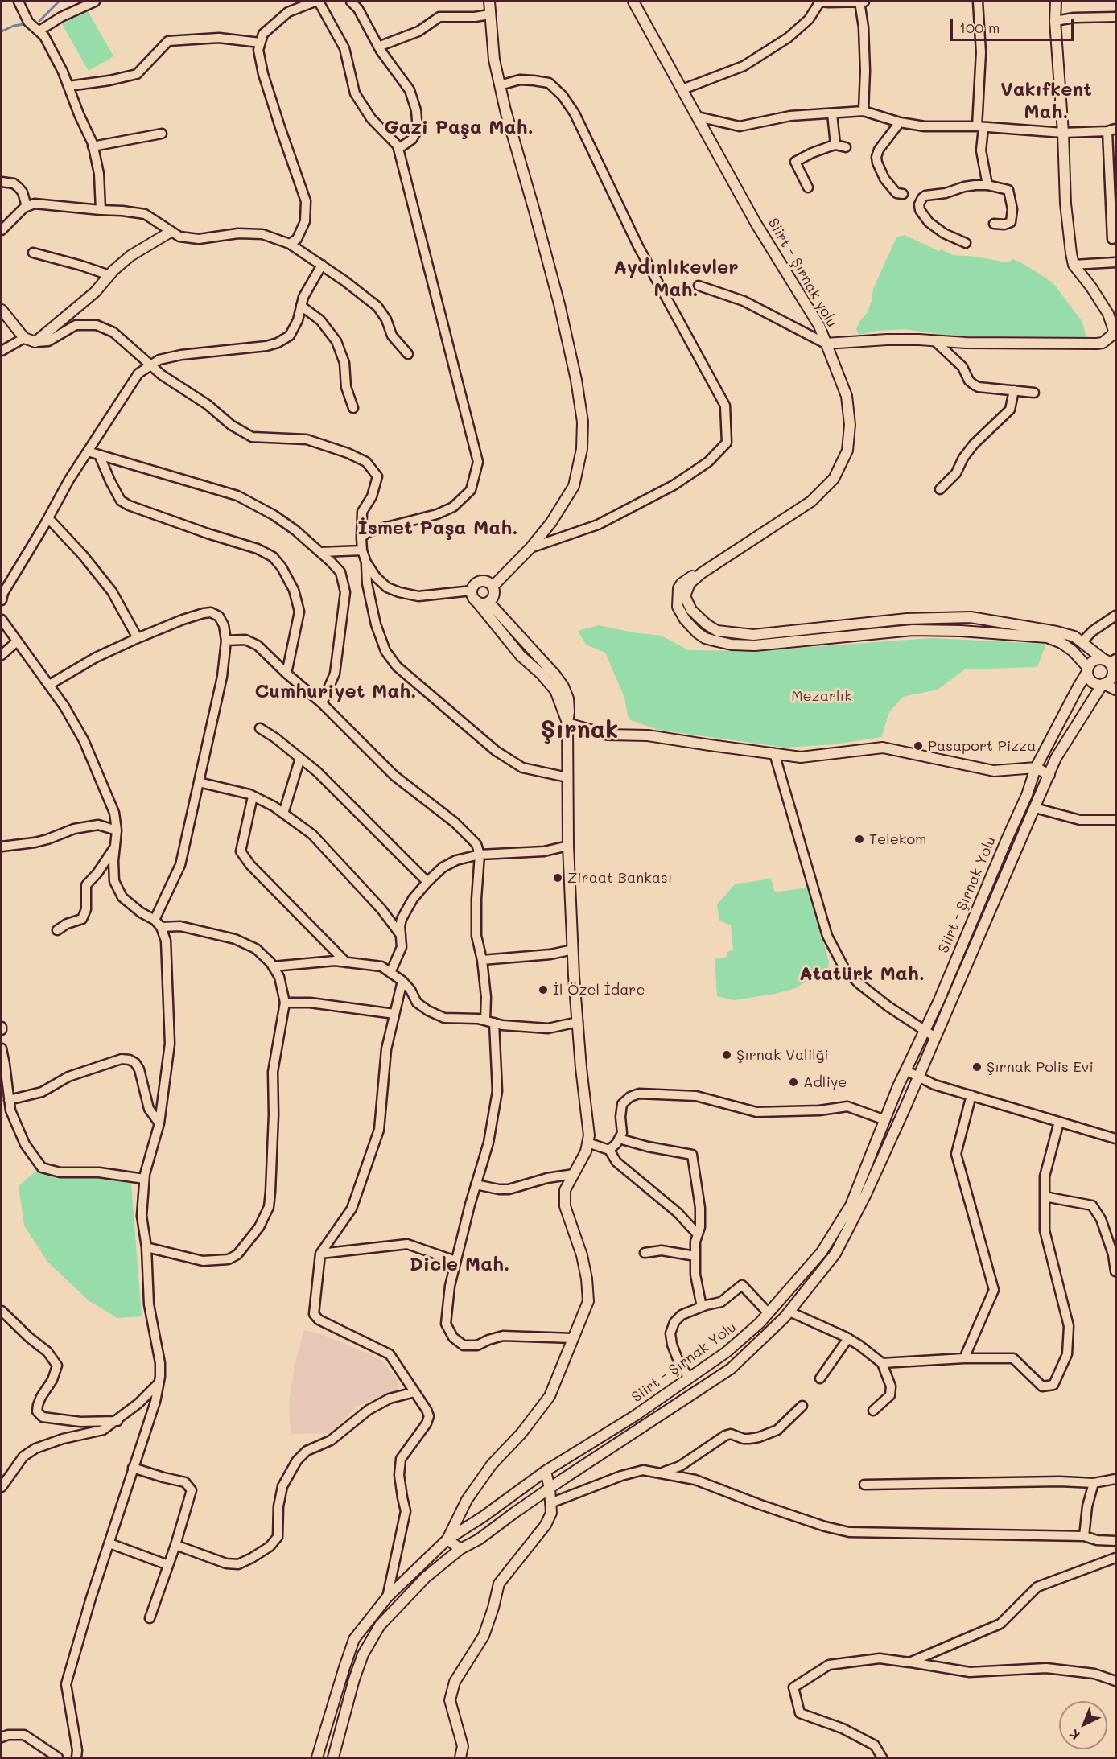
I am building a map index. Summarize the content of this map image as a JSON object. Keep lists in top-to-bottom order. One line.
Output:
{"streets":{"street":["Siirt - Şırnak yolu","Siirt - Şırnak Yolu"]},"districts":["Vakıfkent Mah.","Gazi Paşa Mah.","Aydınlıkevler Mah.","İsmet Paşa Mah.","Cumhuriyet Mah.","Şırnak","Atatürk Mah.","Dicle Mah."],"parks":["Mezarlık"],"places":["Pasaport Pizza","Telekom","Ziraat Bankası","İl Özel İdare","Şırnak Valilği","Şırnak Polis Evi","Adliye"],"scale_bar":"100 m","north":"bottom left"}
